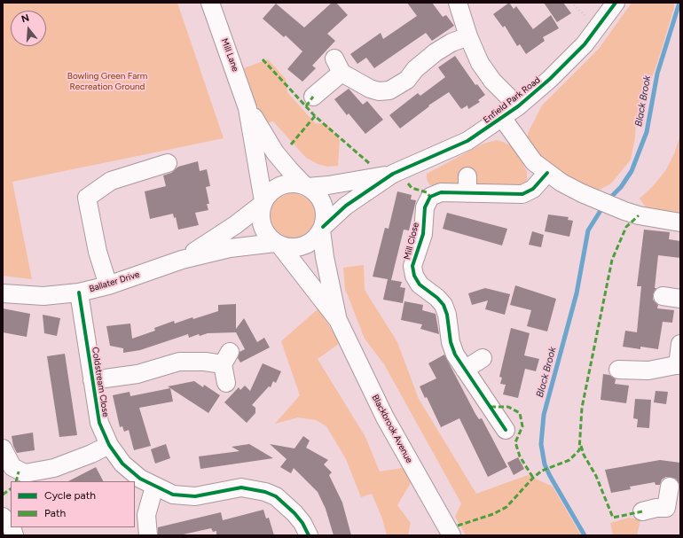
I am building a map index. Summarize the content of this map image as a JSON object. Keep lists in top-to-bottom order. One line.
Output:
{"streets":{"street":["Mill Lane","Enfield Park Road","Mill Close","Ballater Drive","Coldstream Close","Blackbrook Avenue"]},"crossings":[["Mill Lane","Enfield Park Road"],["Mill Lane","Ballater Drive"],["Mill Lane","Blackbrook Avenue"],["Enfield Park Road","Ballater Drive"],["Enfield Park Road","Blackbrook Avenue"],["Ballater Drive","Coldstream Close"],["Ballater Drive","Blackbrook Avenue"]],"water":["Black Brook"],"parks":["Bowling Green Farm Recreation Ground"],"legend":["Cycle path","Path"],"north":"top"}
